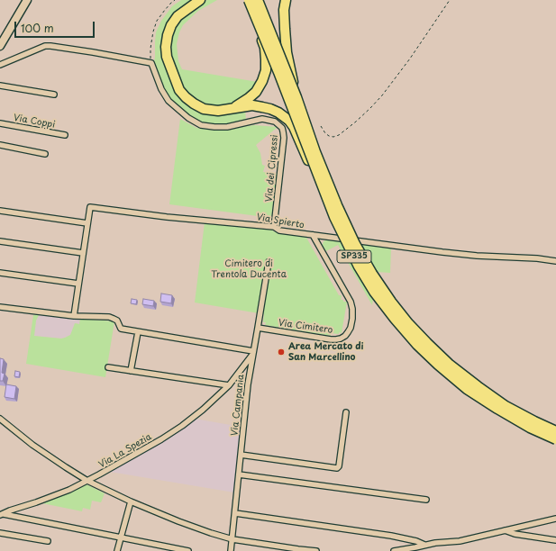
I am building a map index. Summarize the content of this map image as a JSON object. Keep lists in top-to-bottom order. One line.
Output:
{"streets":{"highway":["SP335"],"street":["Via Coppi","Via dei Cipressi","Via Spierto","Via Cimitero","Via Campania","Via La Spezia"]},"crossings":[["Via dei Cipressi","Via Spierto"],["Via Spierto","Via Cimitero"],["Via Cimitero","Via Campania"],["Via Campania","Via La Spezia"]],"parks":["Cimitero di Trentola Ducenta"],"places":["Area Mercato di San Marcellino"],"scale_bar":"100 m"}
